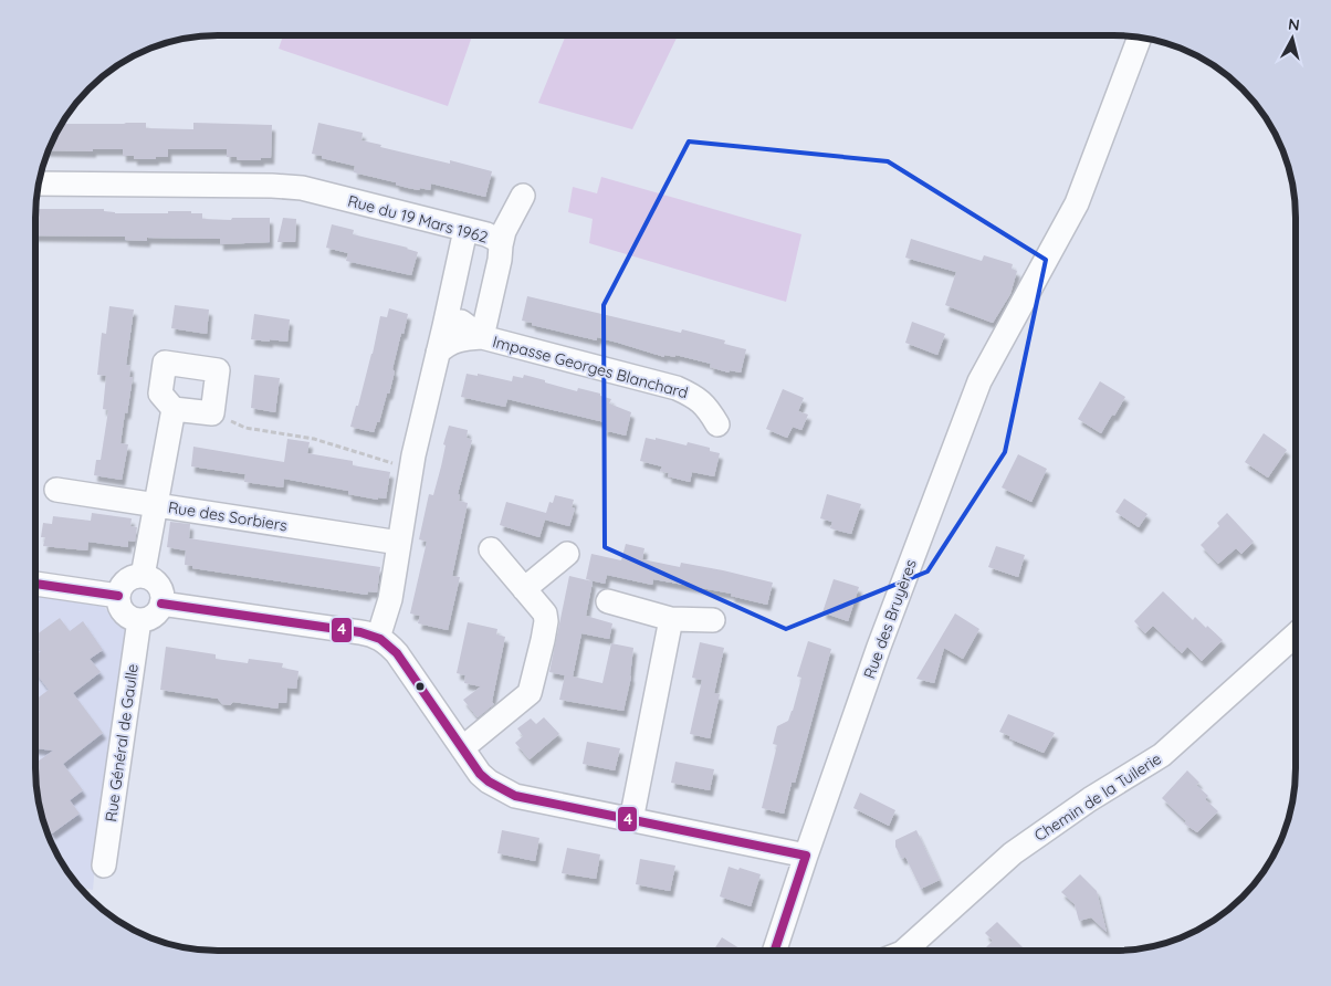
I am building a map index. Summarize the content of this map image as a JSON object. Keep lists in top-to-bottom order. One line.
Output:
{"streets":{"street":["Rue du 19 Mars 1962","Impasse Georges Blanchard","Rue des Sorbiers","Rue des Bruyères","Rue Général de Gaulle","Chemin de la Tuilerie"]},"crossings":[["Rue du 19 Mars 1962","Impasse Georges Blanchard"]],"lines":["transit line 4"],"north":"top"}
